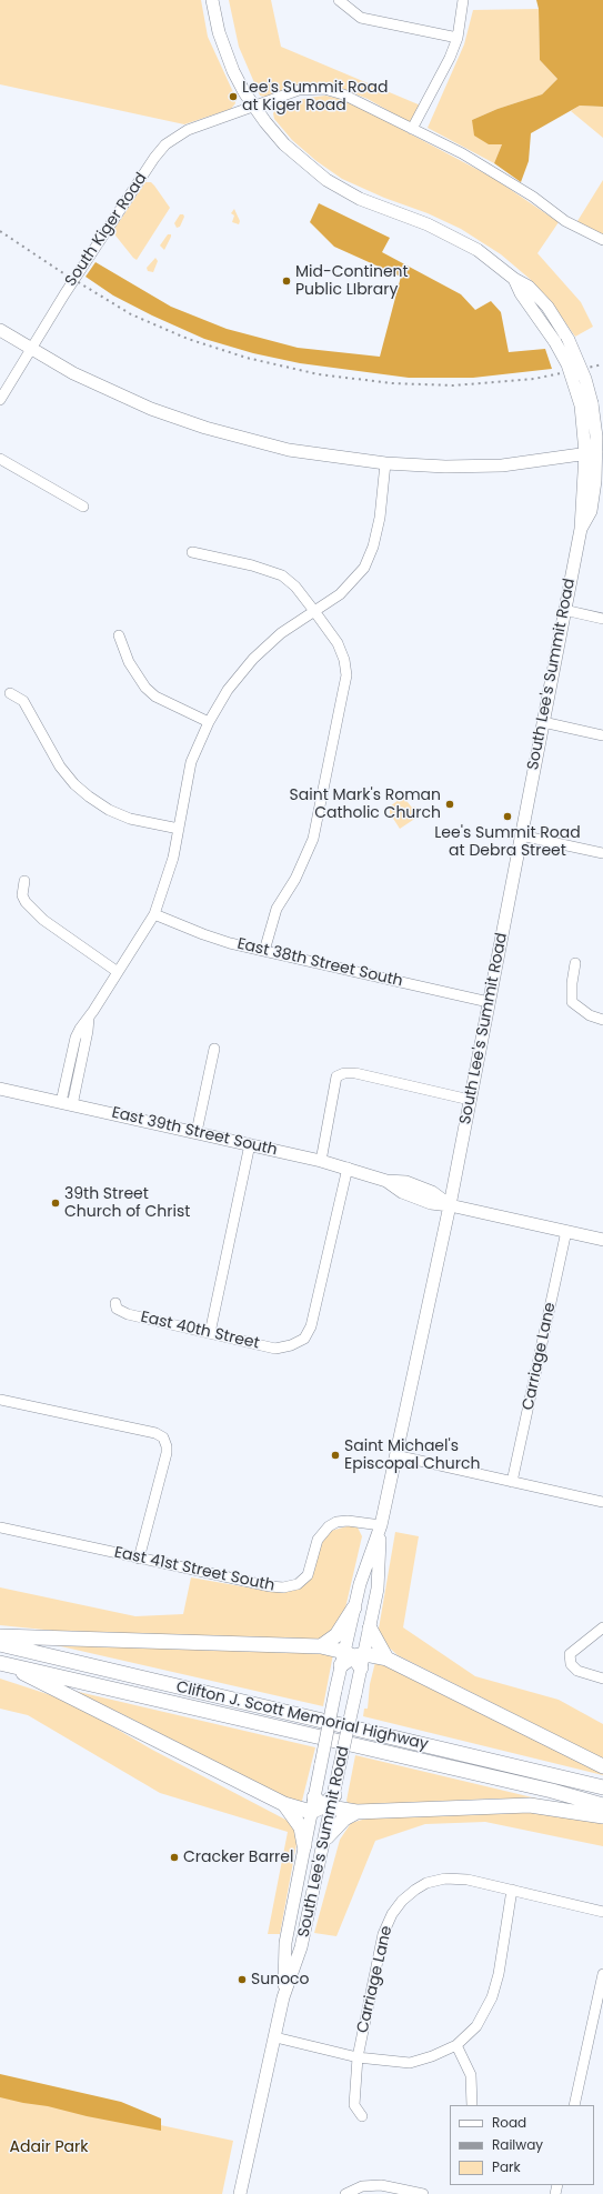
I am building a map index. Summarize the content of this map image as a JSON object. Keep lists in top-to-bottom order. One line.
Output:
{"streets":{"highway":["Clifton J. Scott Memorial Highway"],"main road":["South Lee's Summit Road","East 39th Street South"],"street":["South Kiger Road","East 38th Street South","East 40th Street","Carriage Lane","East 41st Street South"]},"crossings":[["South Kiger Road","South Lee's Summit Road"],["South Lee's Summit Road","East 38th Street South"],["South Lee's Summit Road","East 39th Street South"],["South Lee's Summit Road","East 41st Street South"],["East 39th Street South","East 40th Street"],["East 39th Street South","Carriage Lane"]],"parks":["Adair Park"],"places":["Lee's Summit Road at Kiger Road","Mid-Continent Public LIbrary","Saint Mark's Roman Catholic Church","Lee's Summit Road at Debra Street","39th Street Church of Christ","Saint Michael's Episcopal Church","Cracker Barrel","Sunoco"],"legend":["Road","Railway","Park"]}
